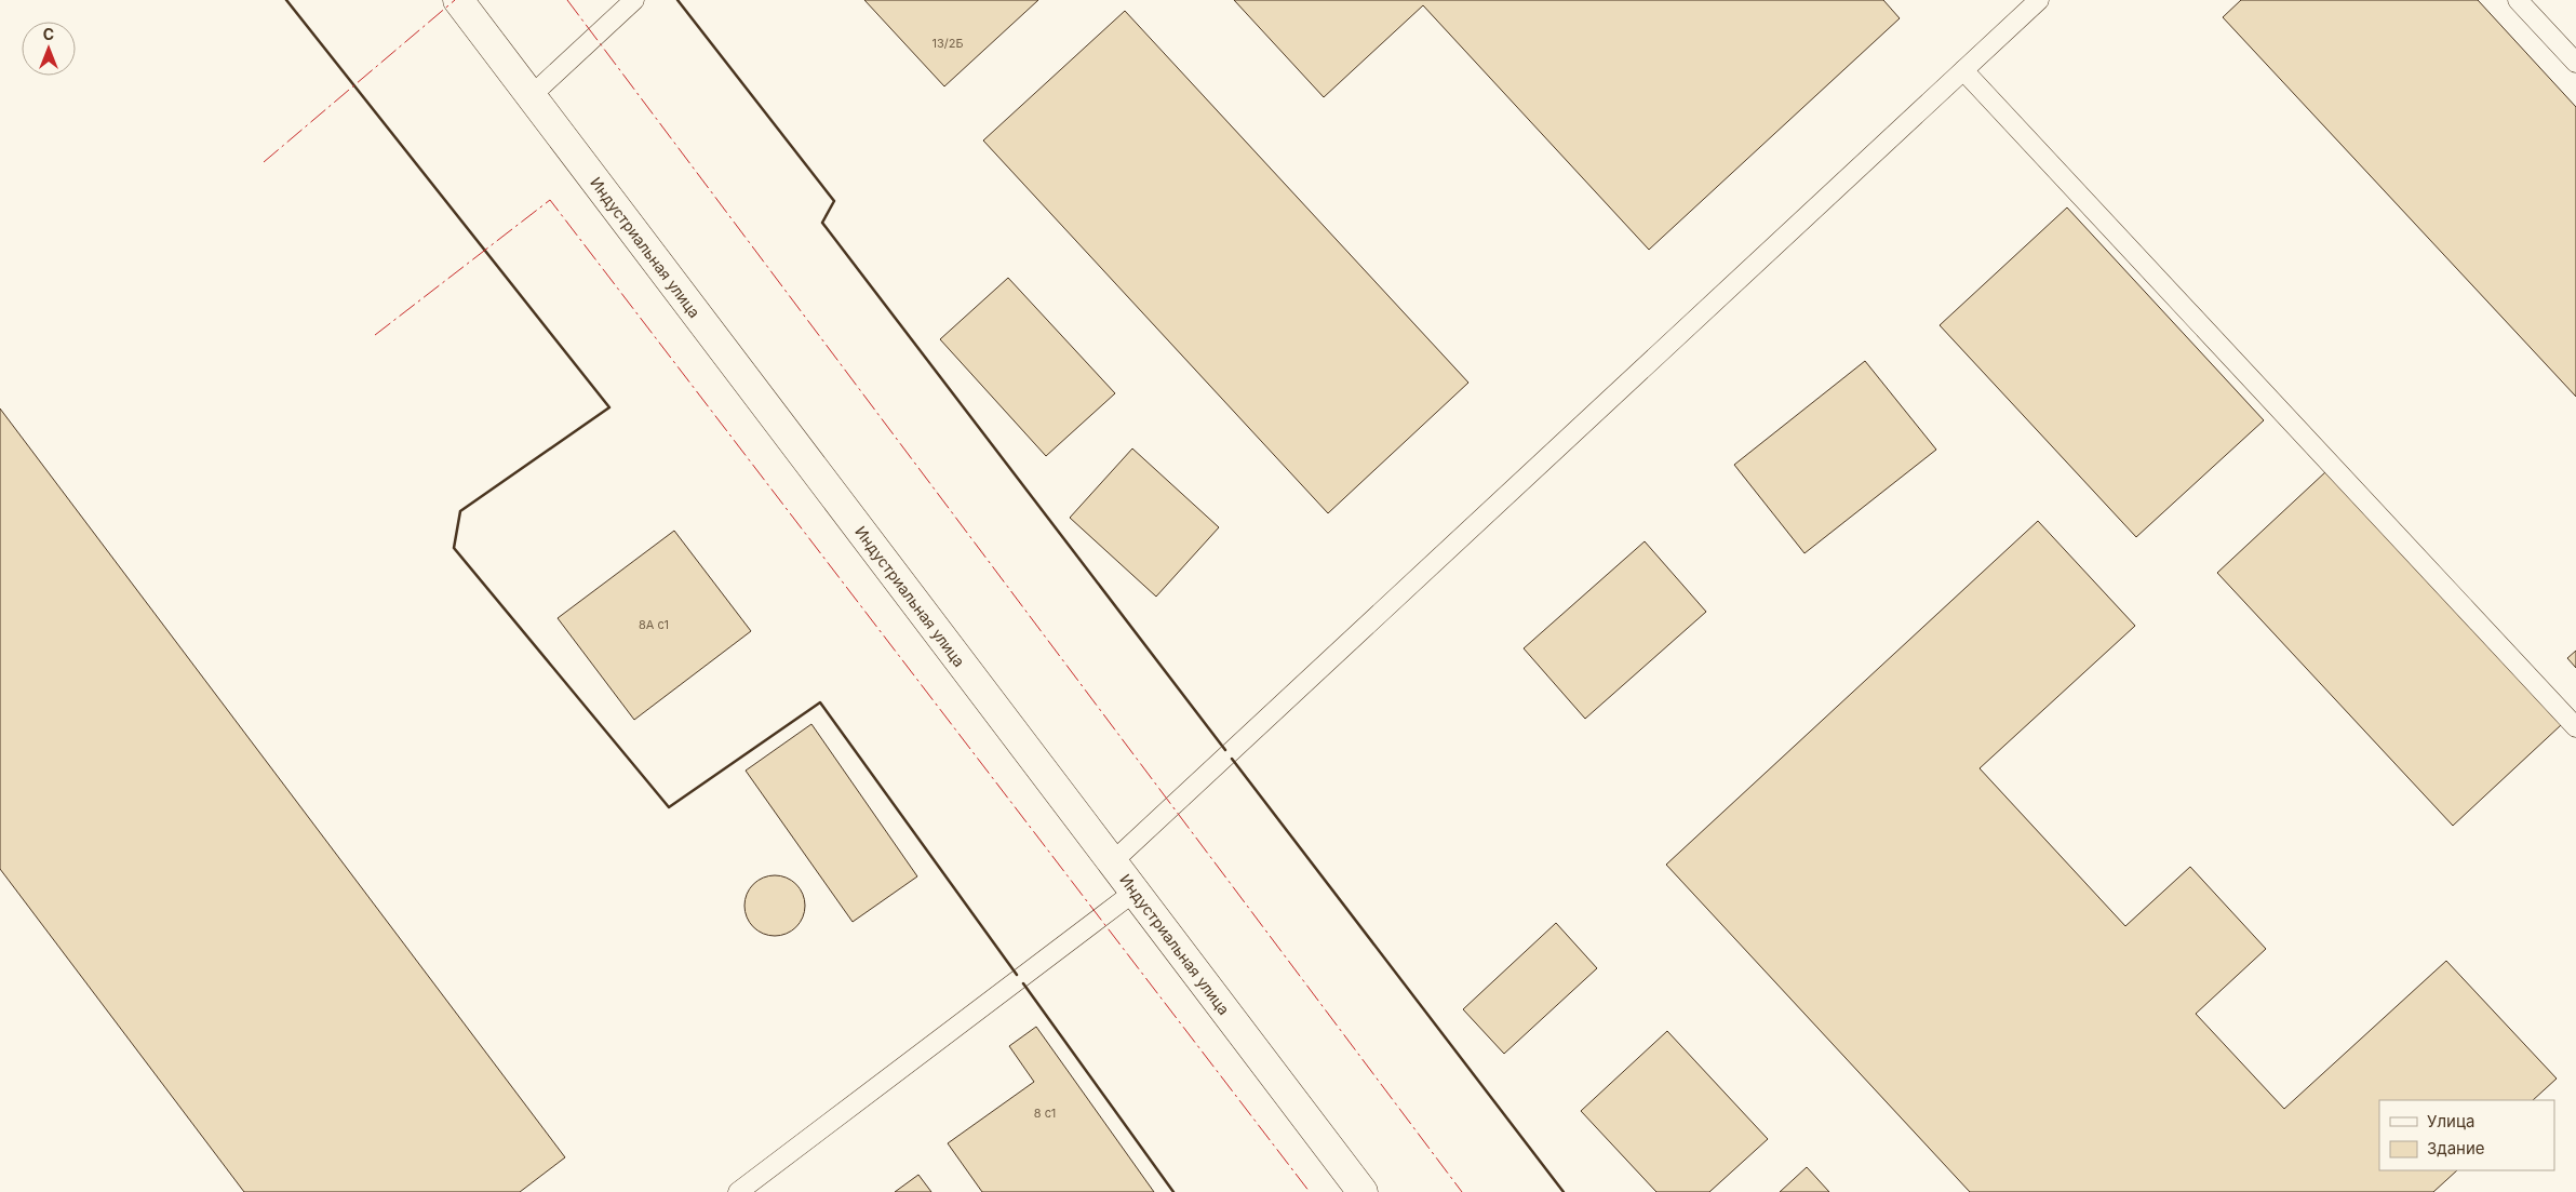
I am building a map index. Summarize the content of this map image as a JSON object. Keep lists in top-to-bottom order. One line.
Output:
{"streets":{"street":["Индустриальная улица"]},"house_numbers":["13/2Б","8А с1","8 с1"],"legend":["Улица","Здание"],"north":"top"}
